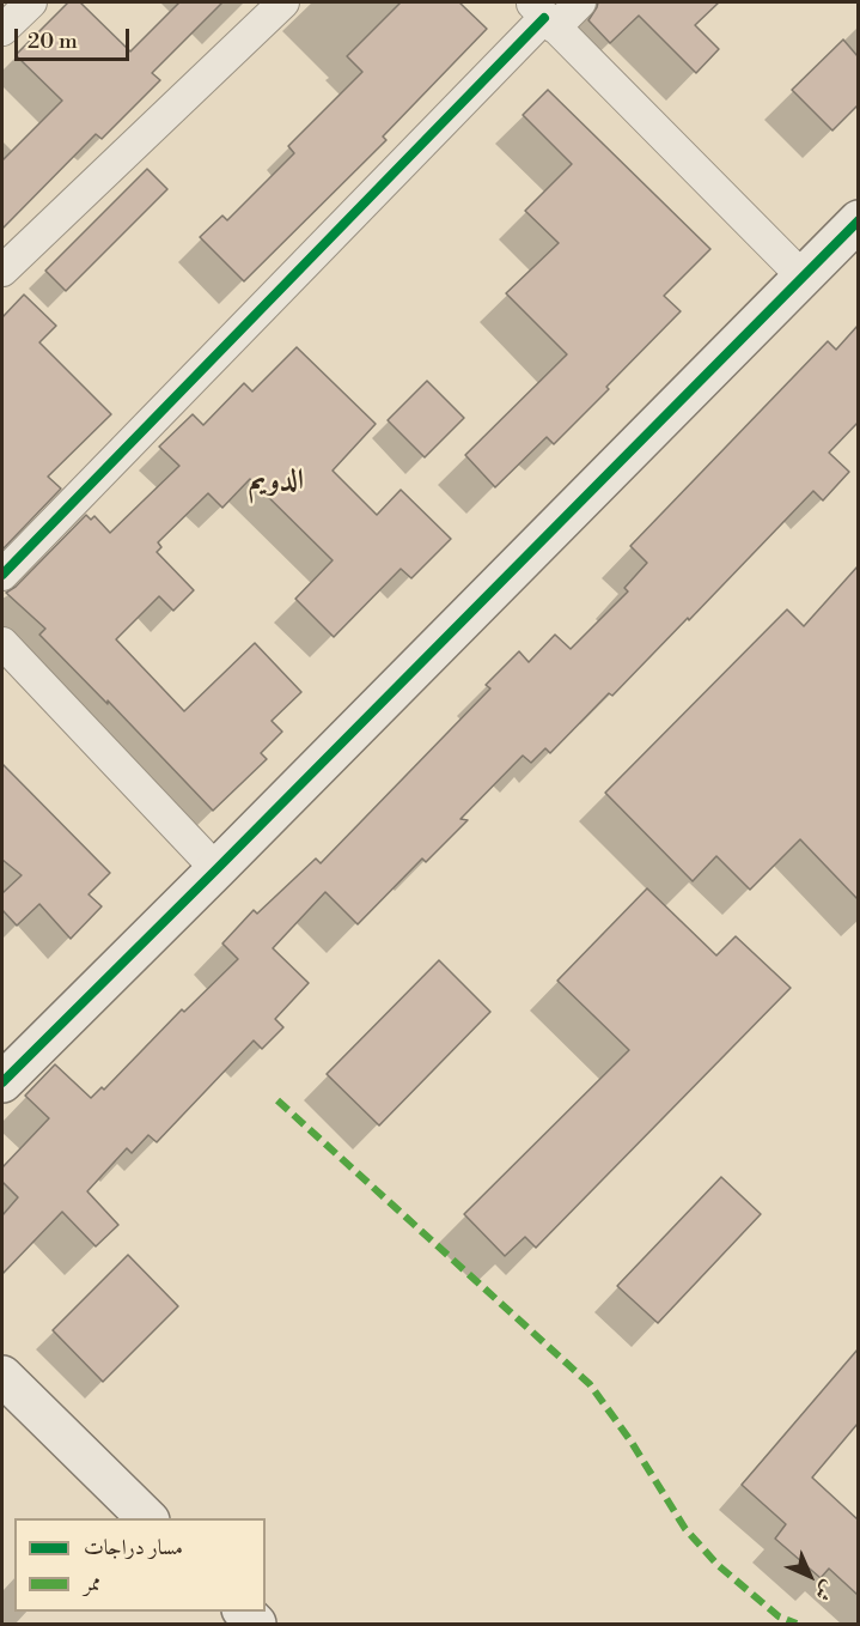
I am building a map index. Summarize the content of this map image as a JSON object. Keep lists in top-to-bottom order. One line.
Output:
{"districts":["الدويم"],"legend":["مسار دراجات","ممر"],"scale_bar":"20 m","north":"bottom right"}
